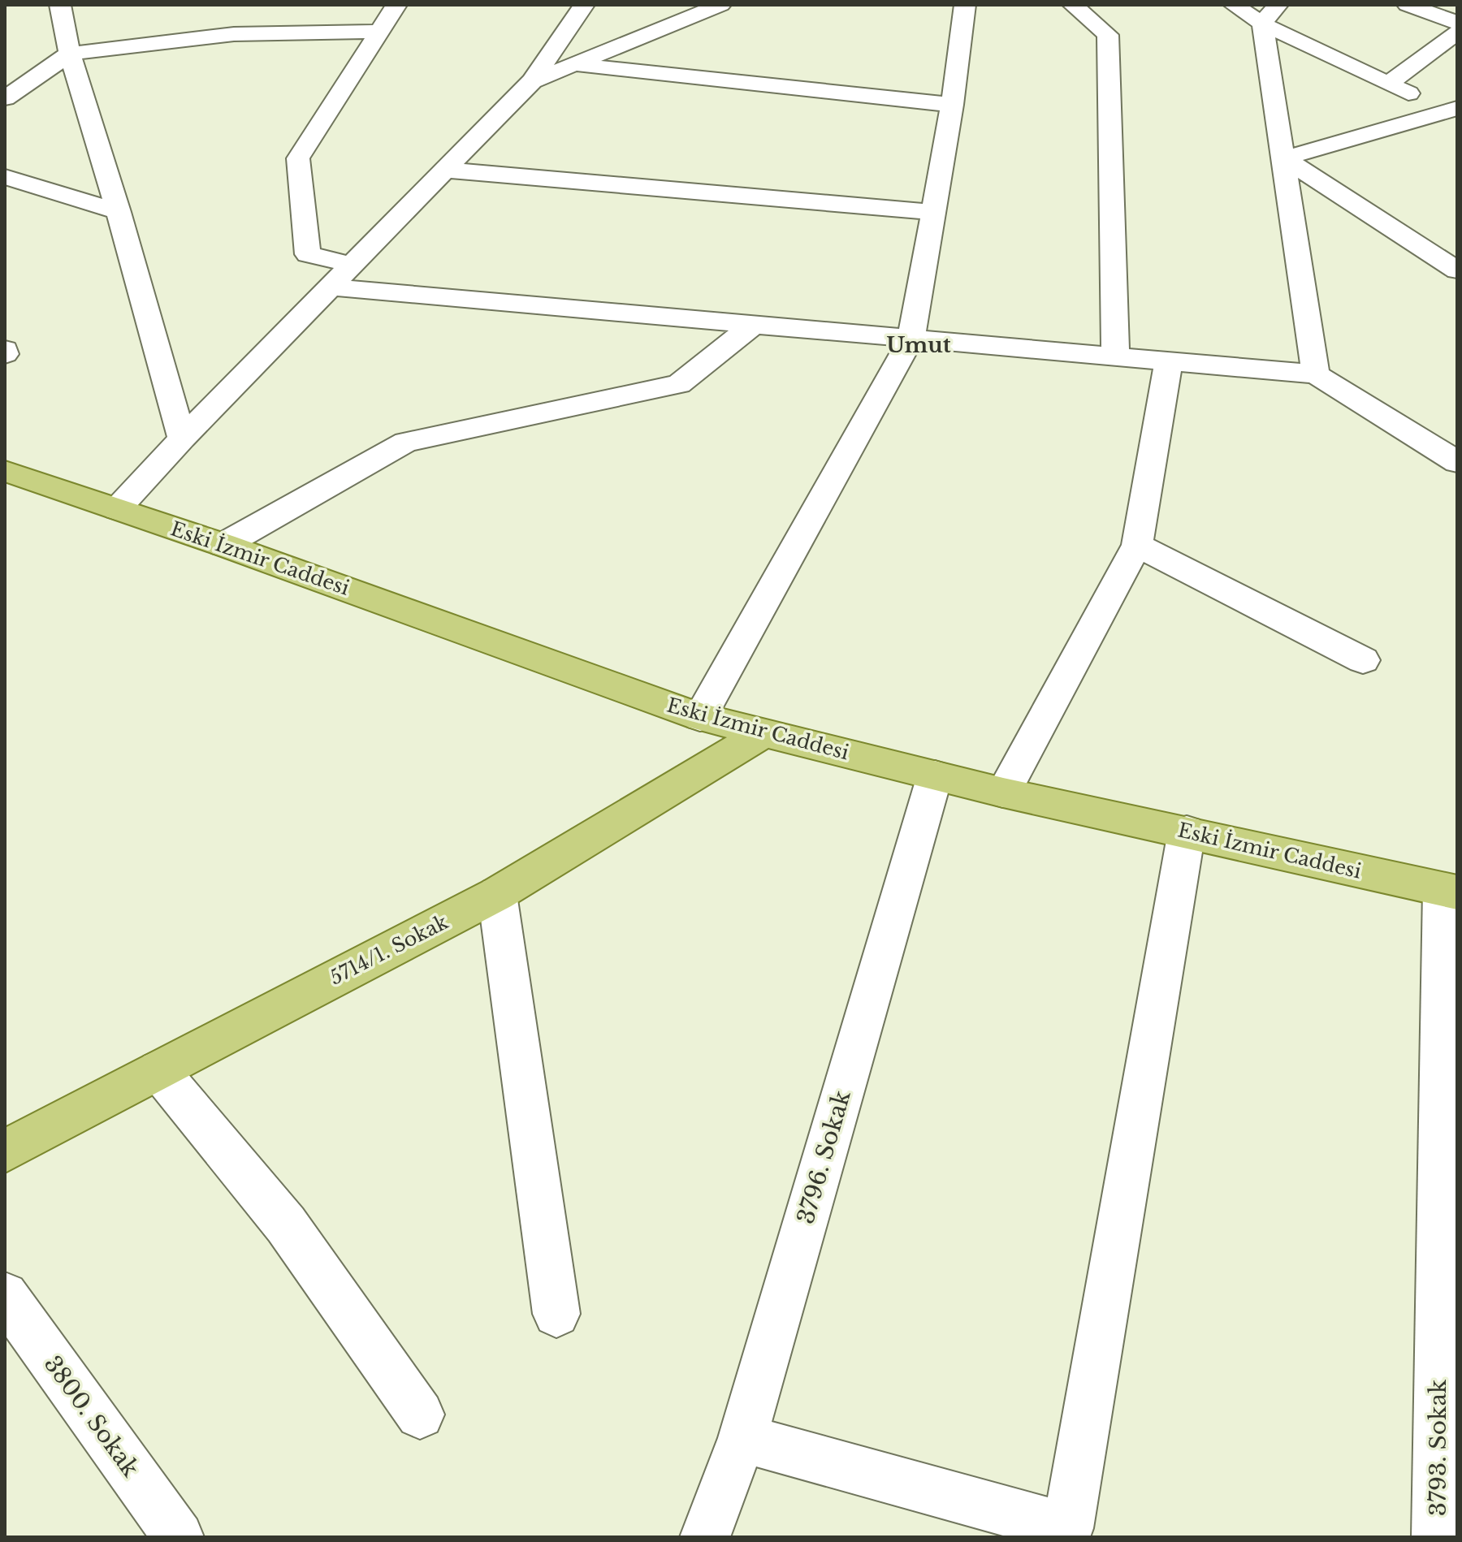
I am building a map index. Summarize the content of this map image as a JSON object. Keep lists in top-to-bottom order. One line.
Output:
{"streets":{"main road":["Eski İzmir Caddesi","5714/1. Sokak"],"street":["3796. Sokak","3800. Sokak","3793. Sokak"]},"crossings":[["Eski İzmir Caddesi","5714/1. Sokak"],["Eski İzmir Caddesi","3796. Sokak"],["Eski İzmir Caddesi","3793. Sokak"]],"districts":["Umut"]}
